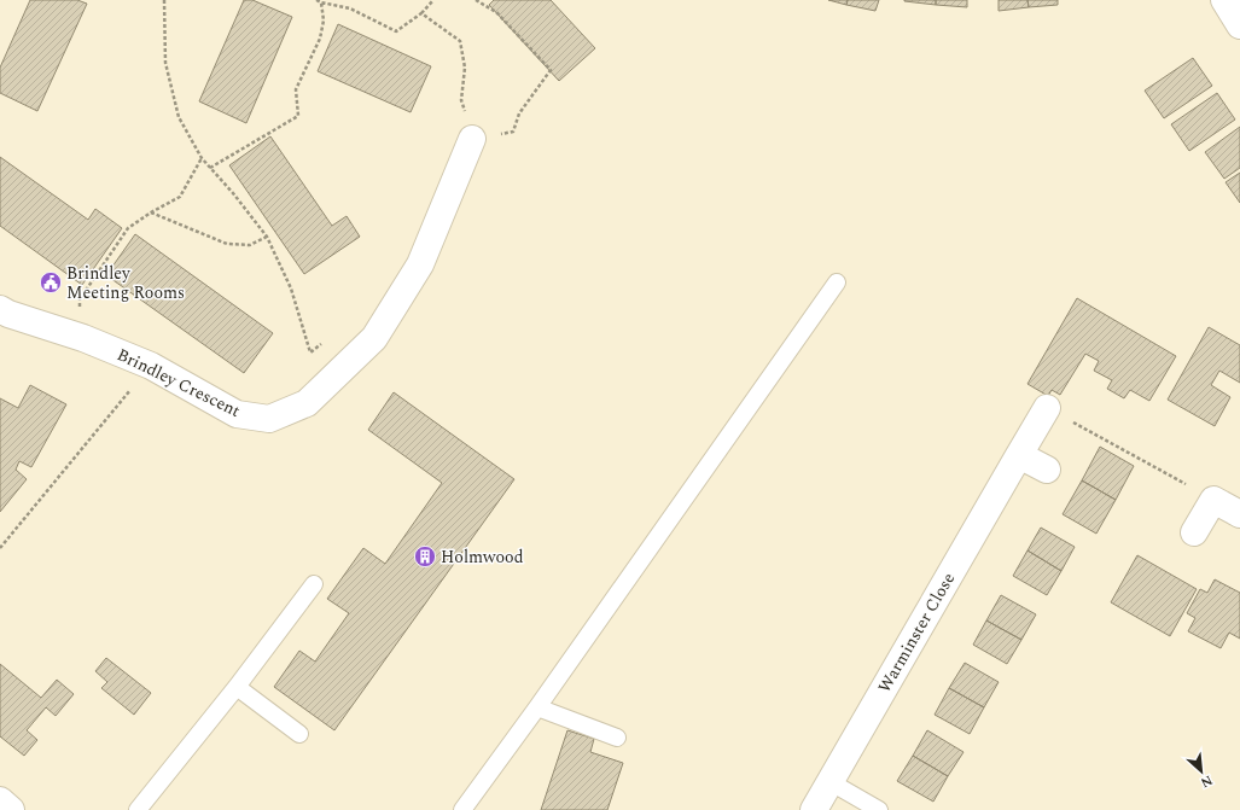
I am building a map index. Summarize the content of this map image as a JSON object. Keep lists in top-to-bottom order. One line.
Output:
{"streets":{"street":["Brindley Crescent","Warminster Close"]},"places":{"public building":["Brindley Meeting Rooms"],"building":["Holmwood"]},"north":"bottom right"}
